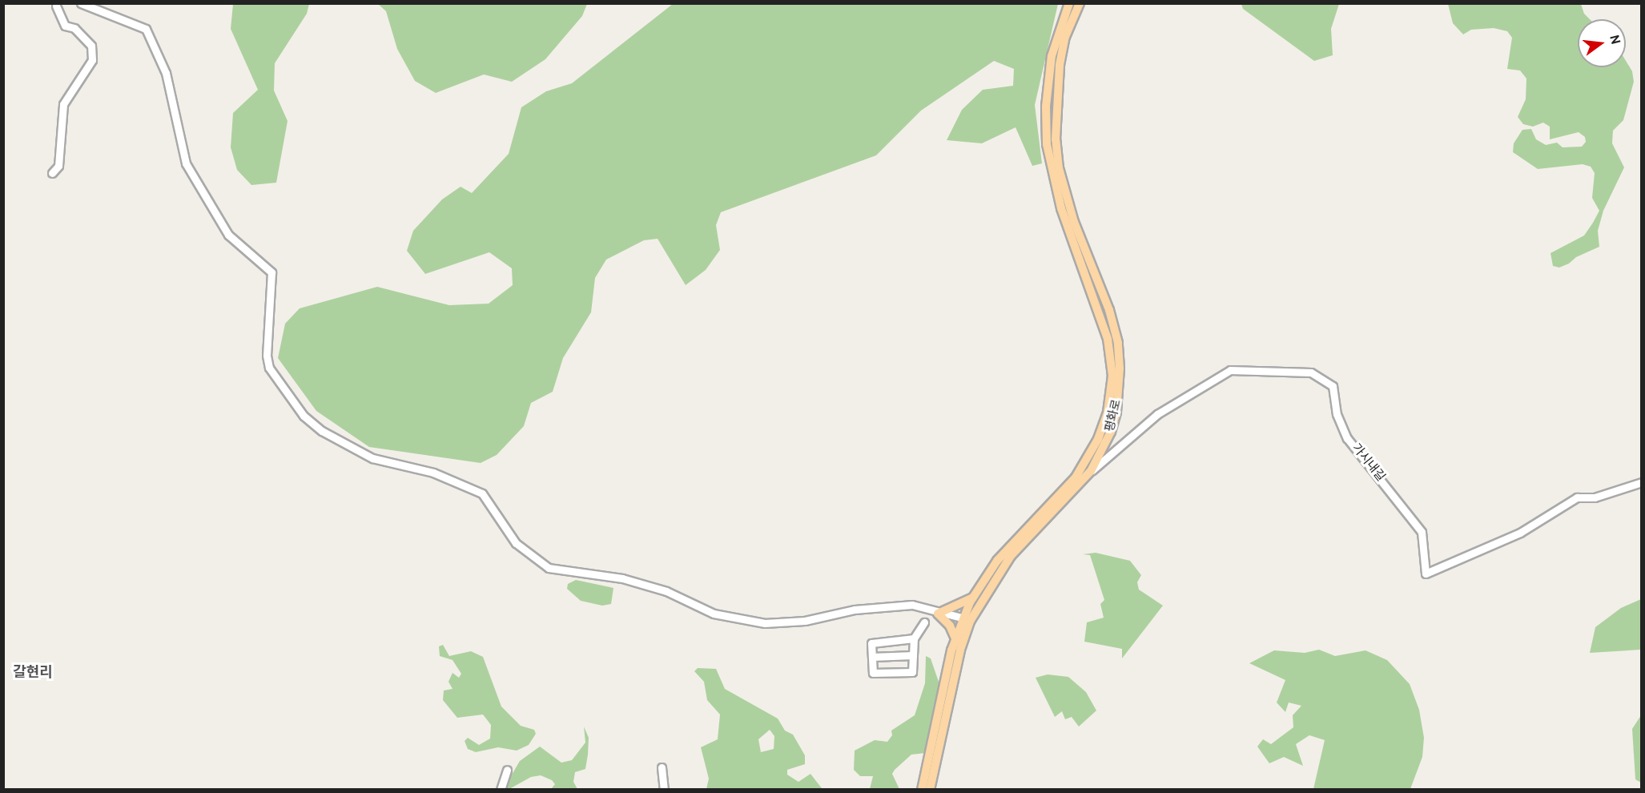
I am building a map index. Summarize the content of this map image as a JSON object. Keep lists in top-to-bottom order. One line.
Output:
{"streets":{"main road":["평화로"],"street":["가시내길"]},"crossings":[["평화로","가시내길"]],"districts":["갈현리"],"north":"right"}
